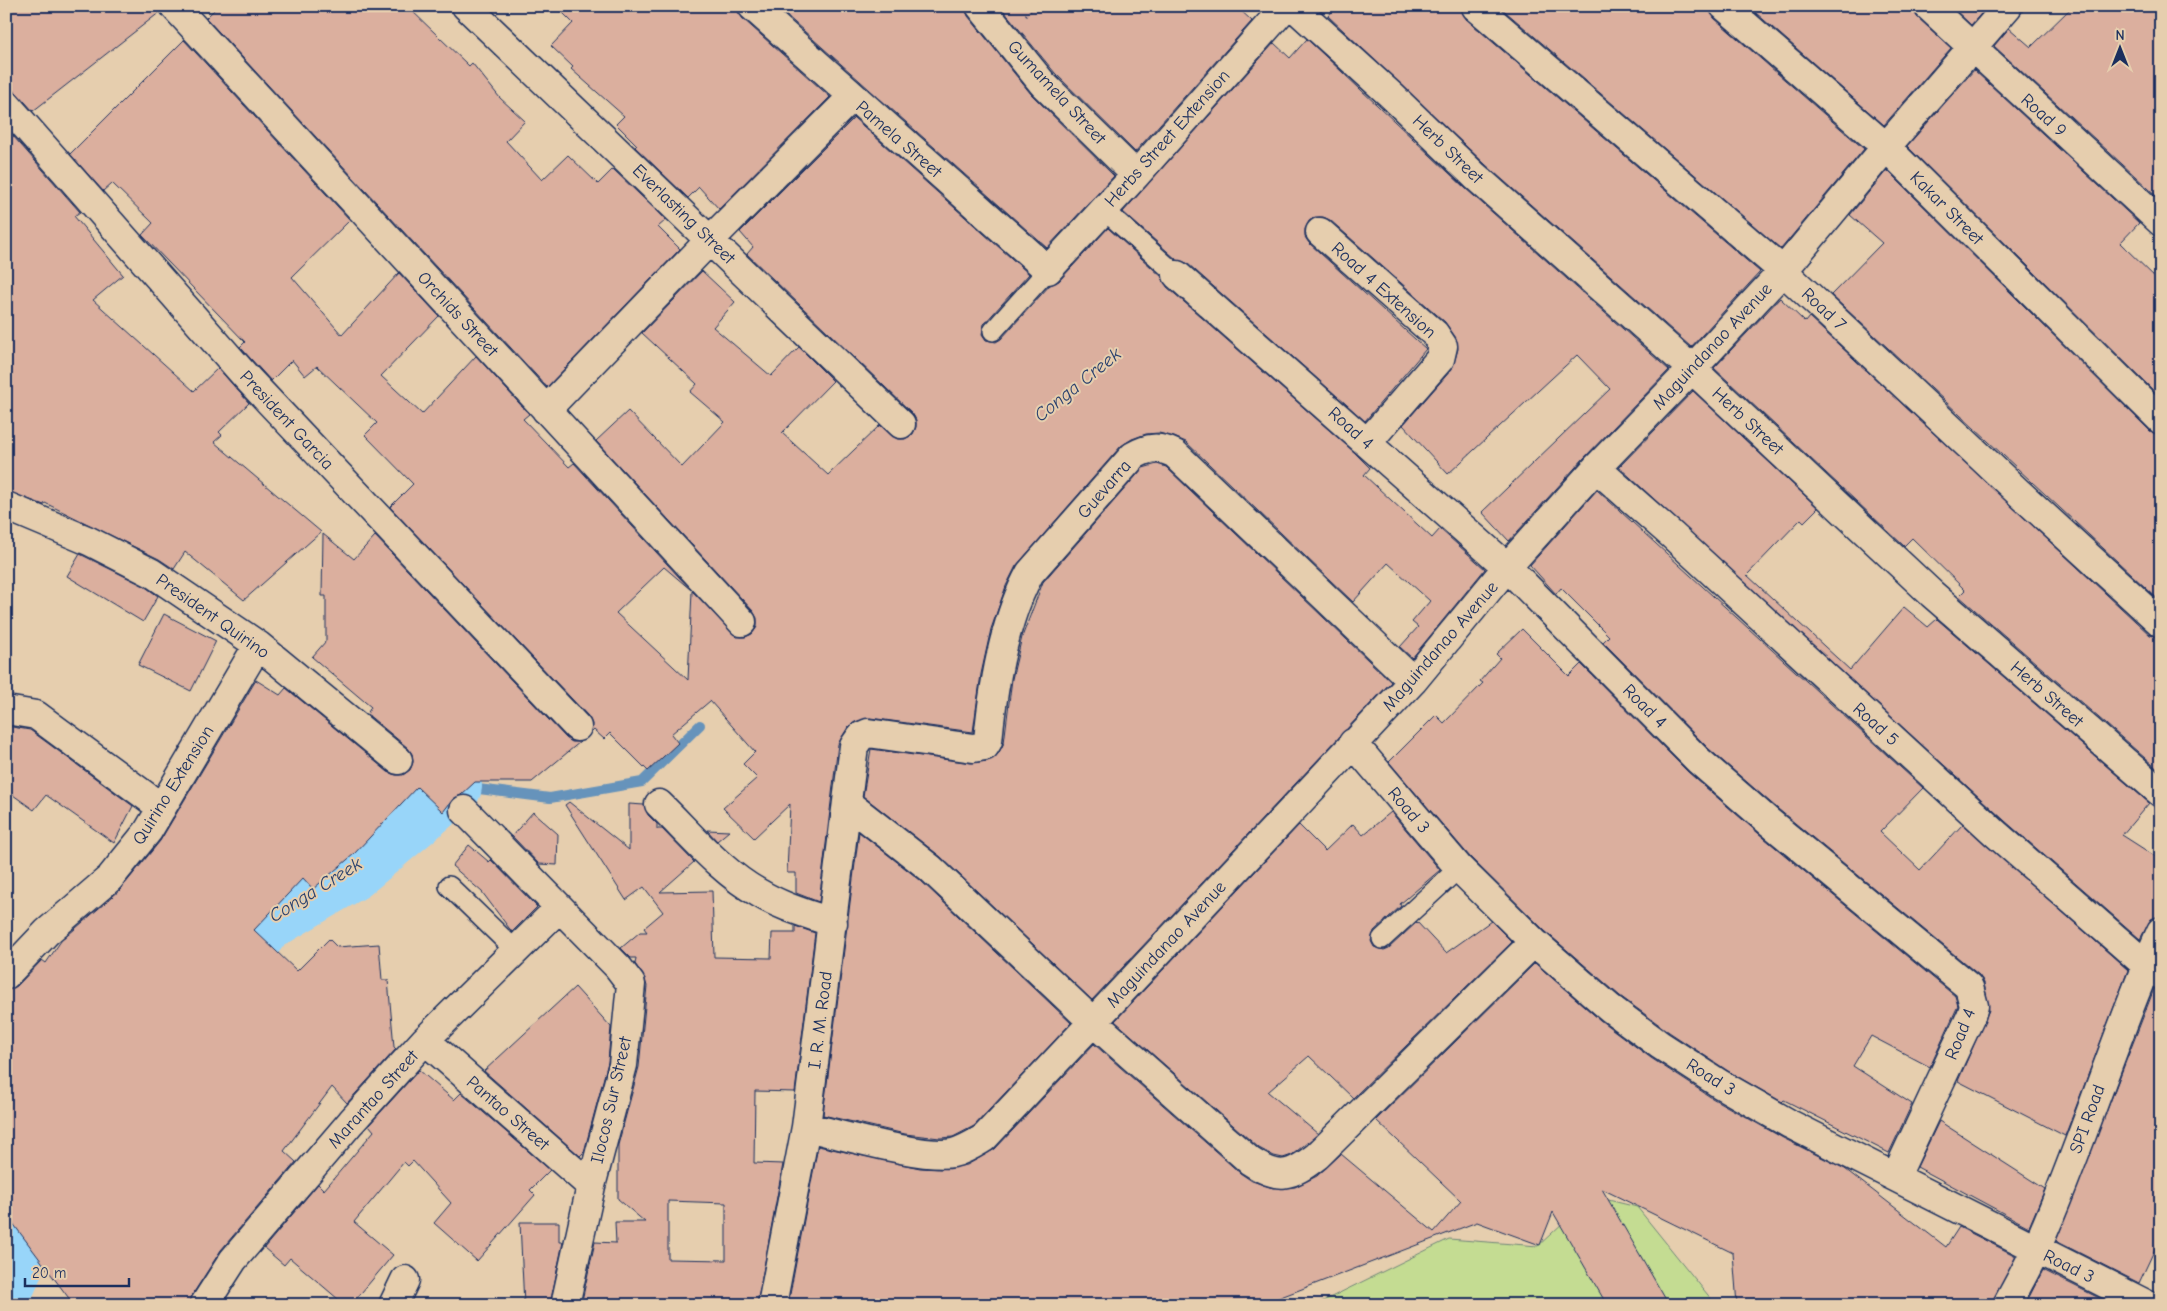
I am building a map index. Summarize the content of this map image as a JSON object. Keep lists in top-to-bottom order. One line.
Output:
{"streets":{"street":["Gumamela Street","Road 9","Herbs Street Extension","Pamela Street","Herb Street","Kakar Street","Everlasting Street","Road 4 Extension","Road 7","Orchids Street","Maguindanao Avenue","President Garcia","Road 4","Guevarra","President Quirino","Road 5","Quirino Extension","Road 3","I. R. M. Road","Marantao Street","Ilocos Sur Street","Pantao Street","SPI Road"]},"crossings":[["Gumamela Street","Herbs Street Extension"],["Road 9","Maguindanao Avenue"],["Herbs Street Extension","Pamela Street"],["Herb Street","Maguindanao Avenue"],["Kakar Street","Maguindanao Avenue"],["Road 4 Extension","Road 4"],["Road 7","Maguindanao Avenue"],["Maguindanao Avenue","Road 4"],["Maguindanao Avenue","Guevarra"],["Maguindanao Avenue","Road 5"],["Maguindanao Avenue","Road 3"],["Maguindanao Avenue","I. R. M. Road"],["Road 4","Road 3"],["Guevarra","I. R. M. Road"],["President Quirino","Quirino Extension"],["Road 5","SPI Road"],["Road 3","SPI Road"],["Marantao Street","Ilocos Sur Street"],["Marantao Street","Pantao Street"],["Ilocos Sur Street","Pantao Street"]],"water":["Conga Creek"],"scale_bar":"20 m","north":"top"}
